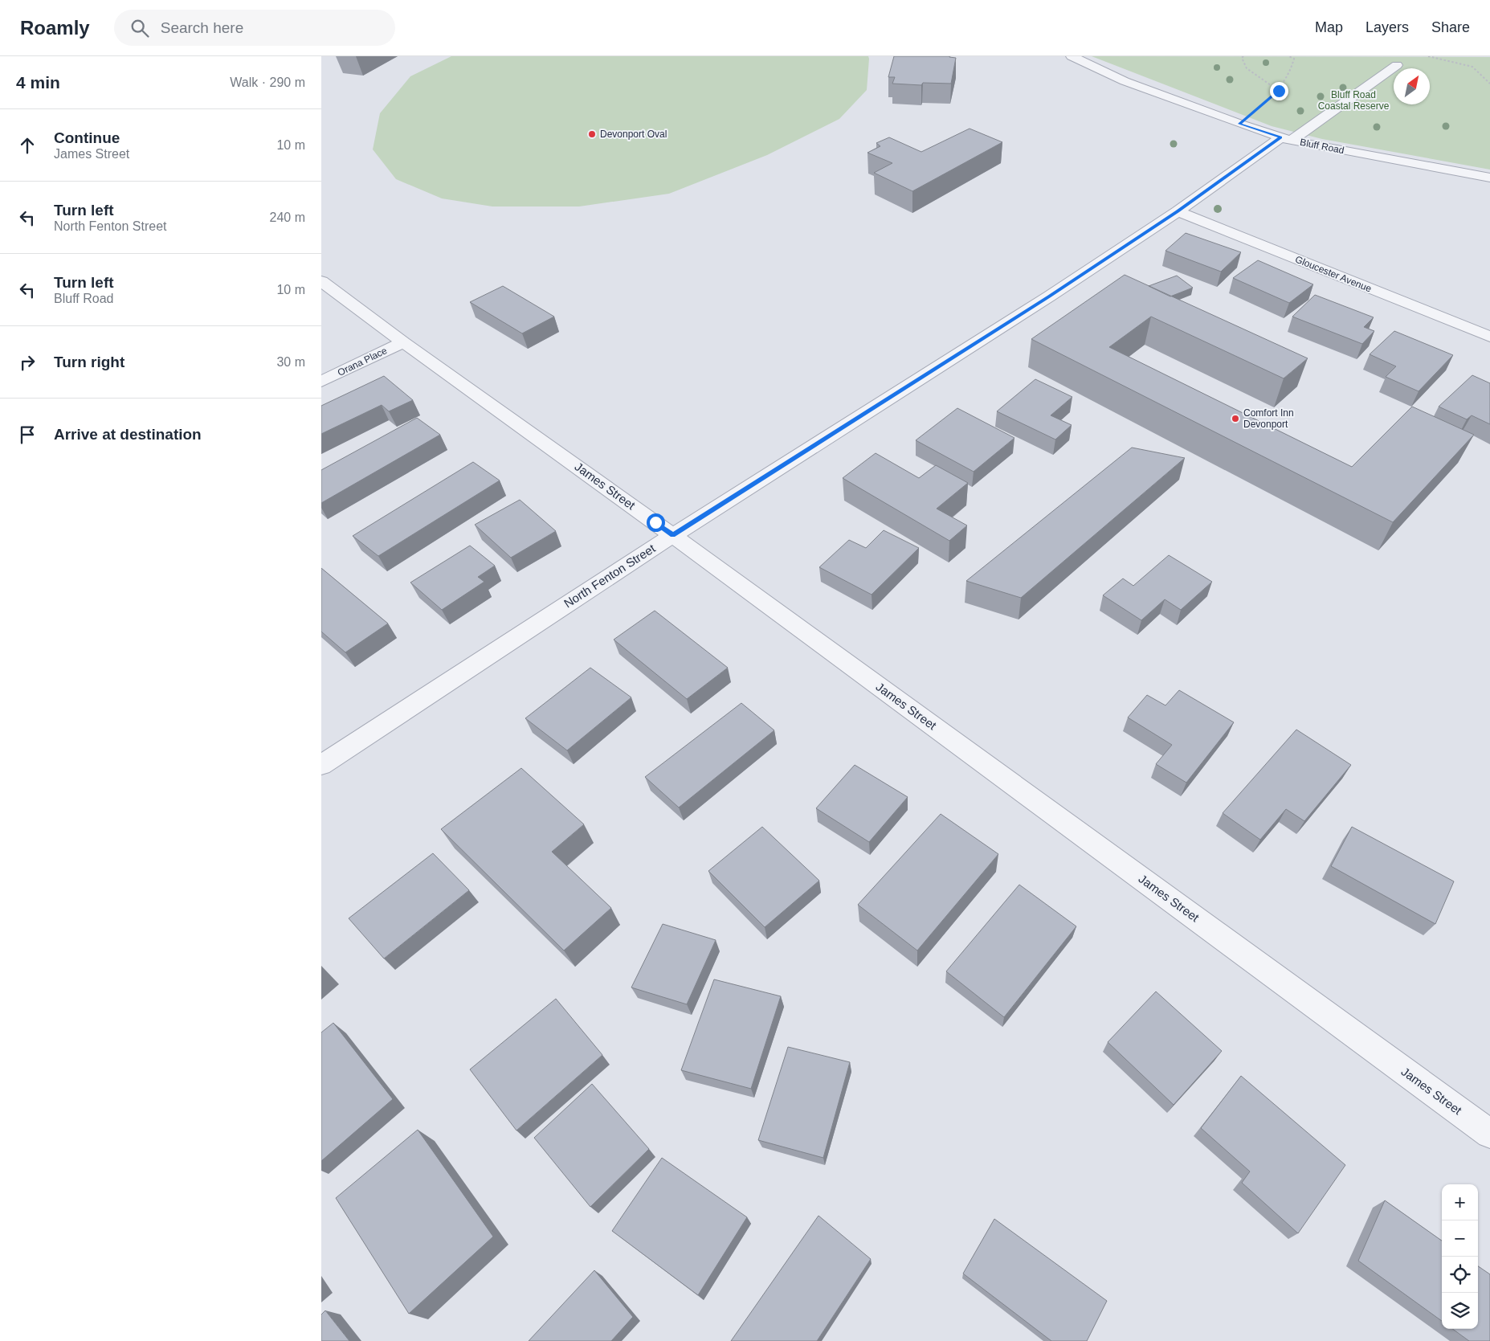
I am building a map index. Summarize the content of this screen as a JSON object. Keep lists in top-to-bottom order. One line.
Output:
{"streets":{"street":["Bluff Road","Gloucester Avenue","Orana Place","James Street","North Fenton Street"]},"crossings":[["Bluff Road","North Fenton Street"],["Gloucester Avenue","North Fenton Street"],["Orana Place","James Street"],["James Street","North Fenton Street"]],"parks":["Bluff Road Coastal Reserve"],"places":["Devonport Oval","Comfort Inn Devonport"],"north":"top right","page":{"header":"Roamly","search":"Search here","nav":["Map","Layers","Share"],"heading":["4 min","Walk · 290 m"],"list":[["Continue","James Street","10 m"],["Turn left","North Fenton Street","240 m"],["Turn left","Bluff Road","10 m"],["Turn right","30 m"],"Arrive at destination"],"map_buttons":["+","−"]}}
